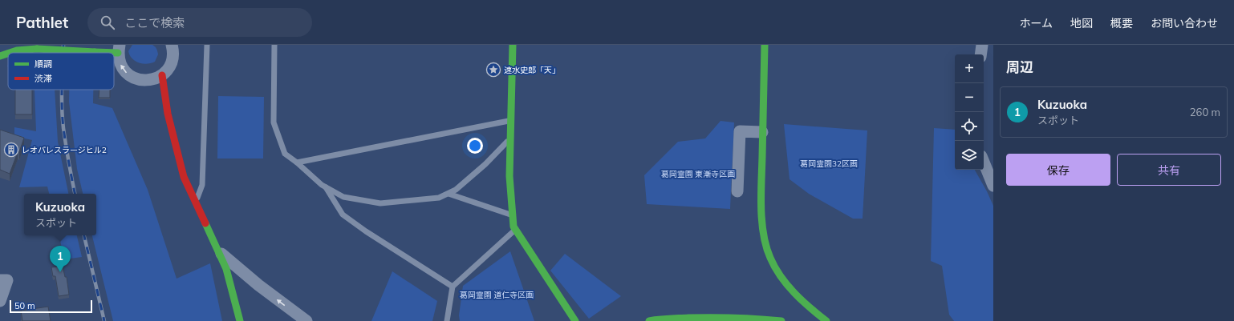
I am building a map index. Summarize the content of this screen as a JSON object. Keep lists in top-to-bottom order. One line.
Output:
{"parks":["葛岡霊園32区画","葛岡霊園 東漸寺区画","葛岡霊園 道仁寺区画"],"places":{"place":["速水史郎「天」"],"building":["レオパレスラージヒル2"]},"legend":["順調","渋滞"],"scale_bar":"50 m","page":{"header":"Pathlet","search":"ここで検索","nav":["ホーム","地図","概要","お問い合わせ"],"heading":"周辺","map_buttons":["+","−"],"list":[{"mark":"1","name":"Kuzuoka","note":"スポット","value":"260 m"}],"buttons":["保存","共有"],"popup":["Kuzuoka","スポット"],"pins":"1","scale":"50 m"}}
